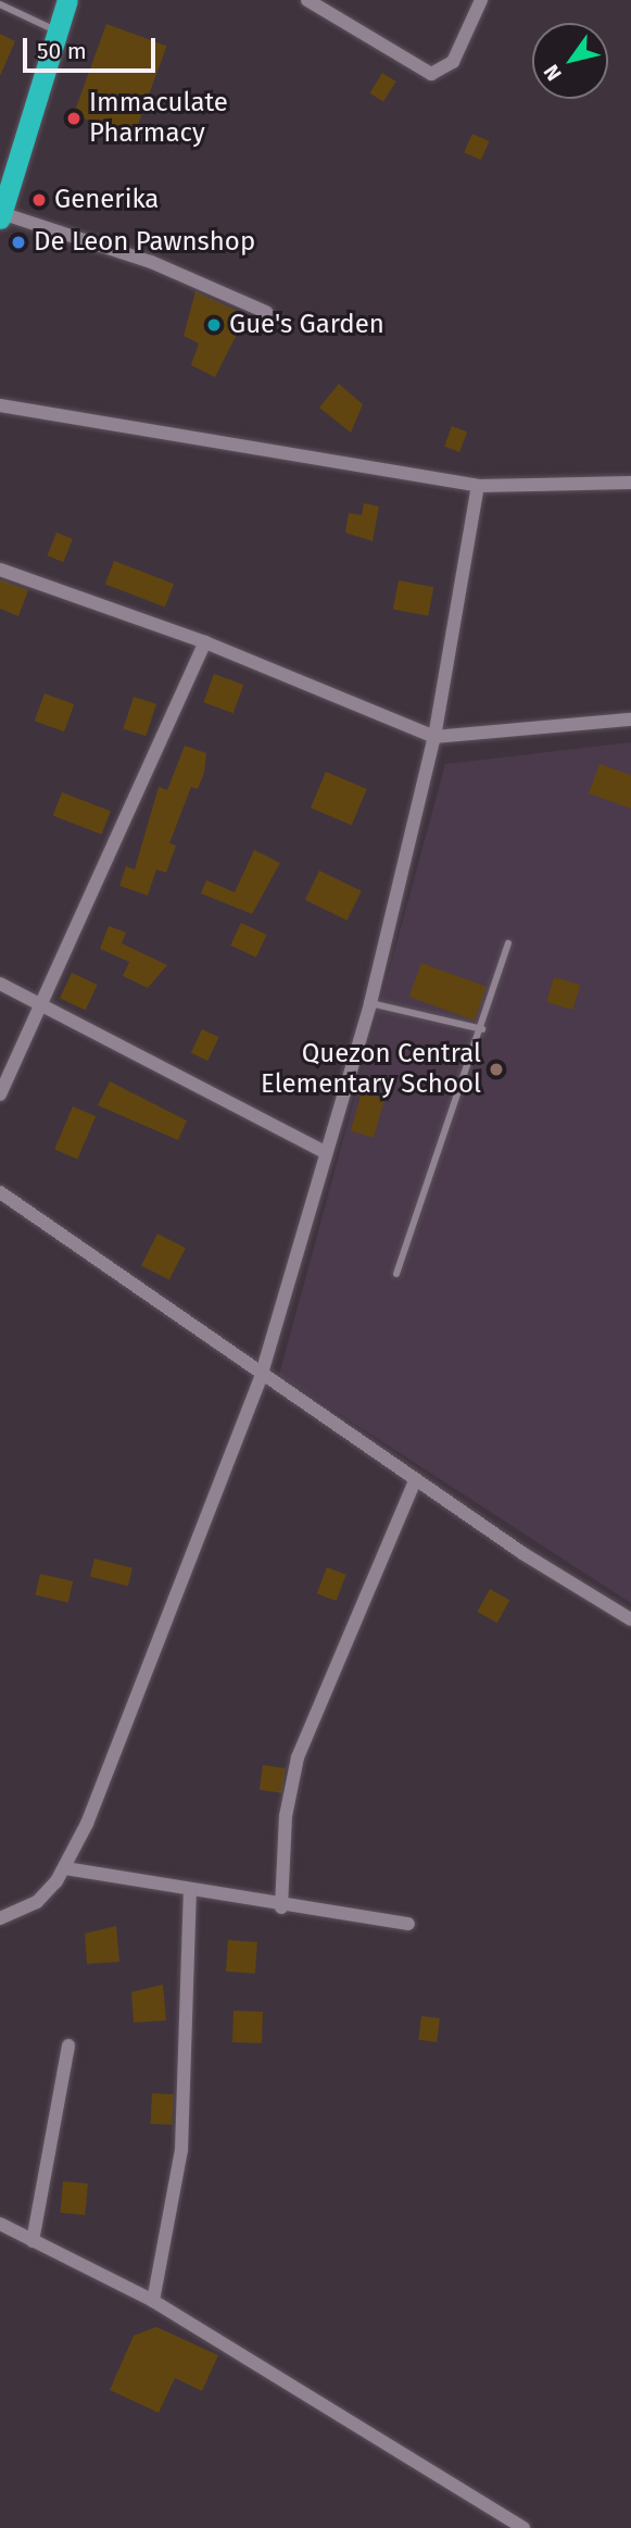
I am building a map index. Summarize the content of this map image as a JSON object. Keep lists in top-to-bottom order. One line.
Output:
{"places":["Immaculate Pharmacy","Generika","De Leon Pawnshop","Gue's Garden","Quezon Central Elementary School"],"scale_bar":"50 m","north":"bottom left"}
